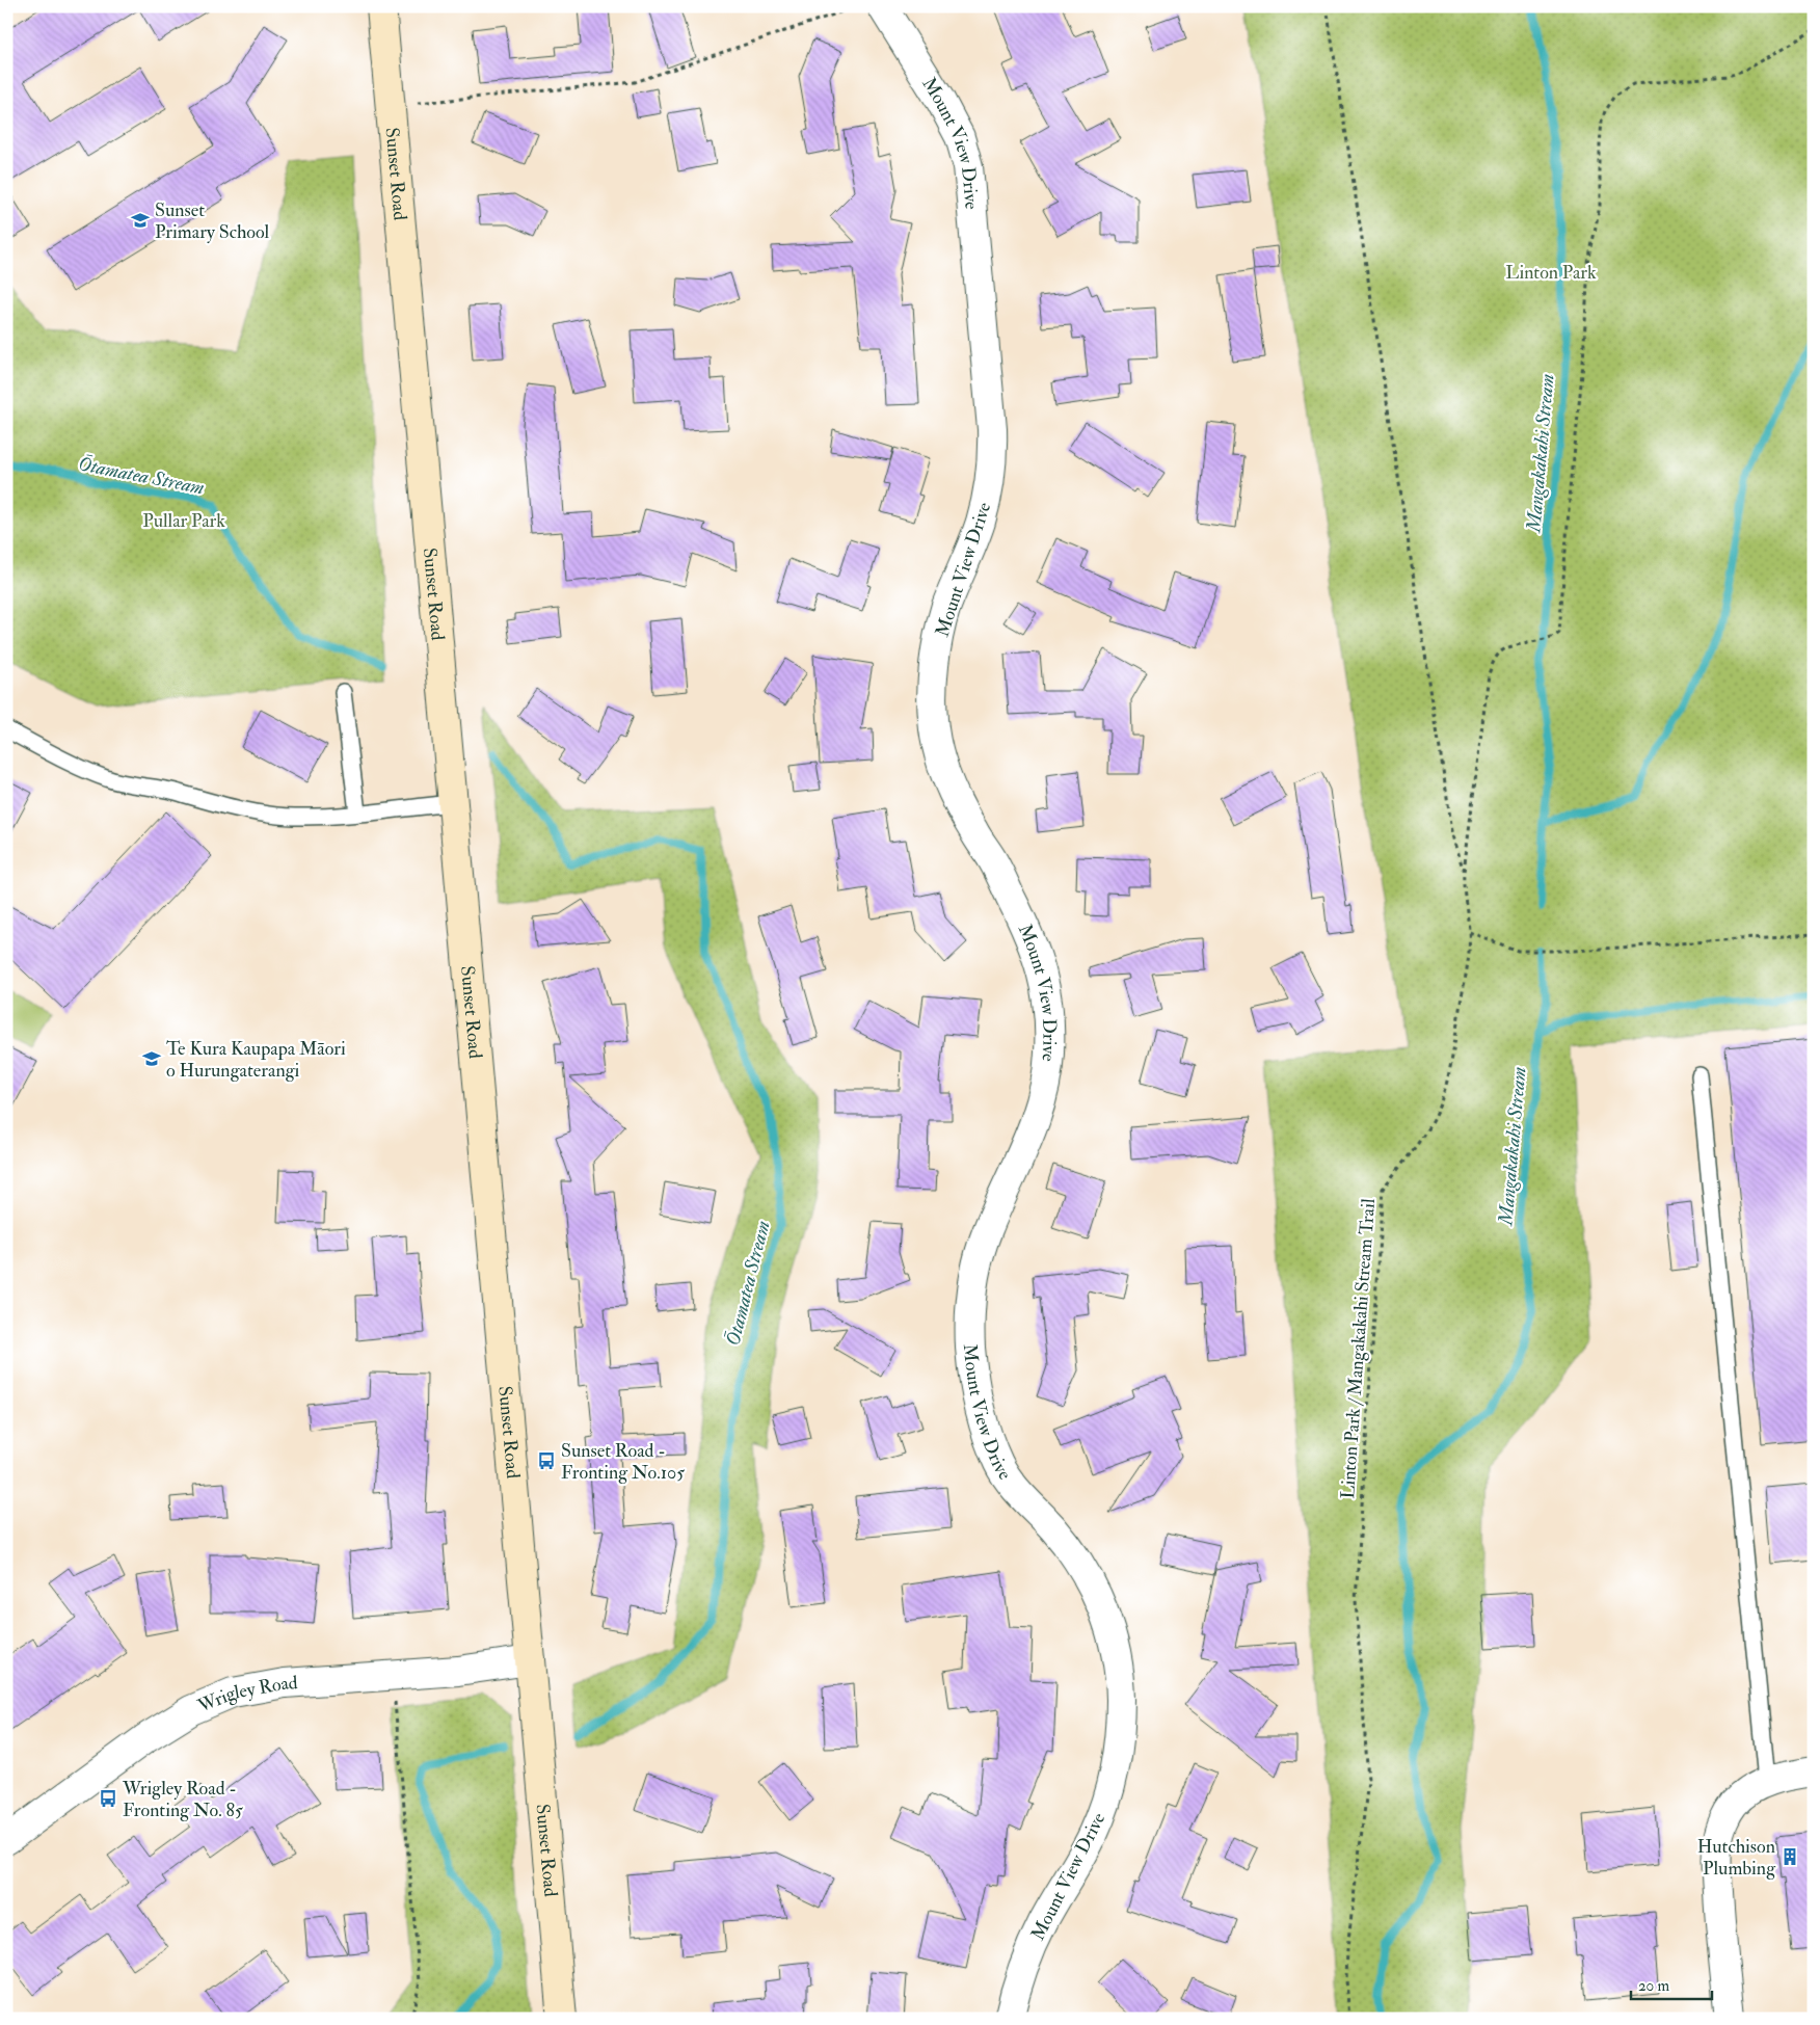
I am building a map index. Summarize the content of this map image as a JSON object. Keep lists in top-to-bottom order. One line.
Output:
{"streets":{"main road":["Sunset Road"],"street":["Mount View Drive","Wrigley Road"],"path":["Linton Park / Mangakakahi Stream Trail"]},"crossings":[["Sunset Road","Wrigley Road"]],"water":["Mangakakahi Stream","Ōtamatea Stream"],"parks":["Linton Park","Pullar Park"],"places":{"school or university":["Sunset Primary School","Te Kura Kaupapa Māori o Hurungaterangi"],"bus stop":["Sunset Road - Fronting No.105","Wrigley Road - Fronting No. 85"],"building":["Hutchison Plumbing"]},"scale_bar":"20 m"}
